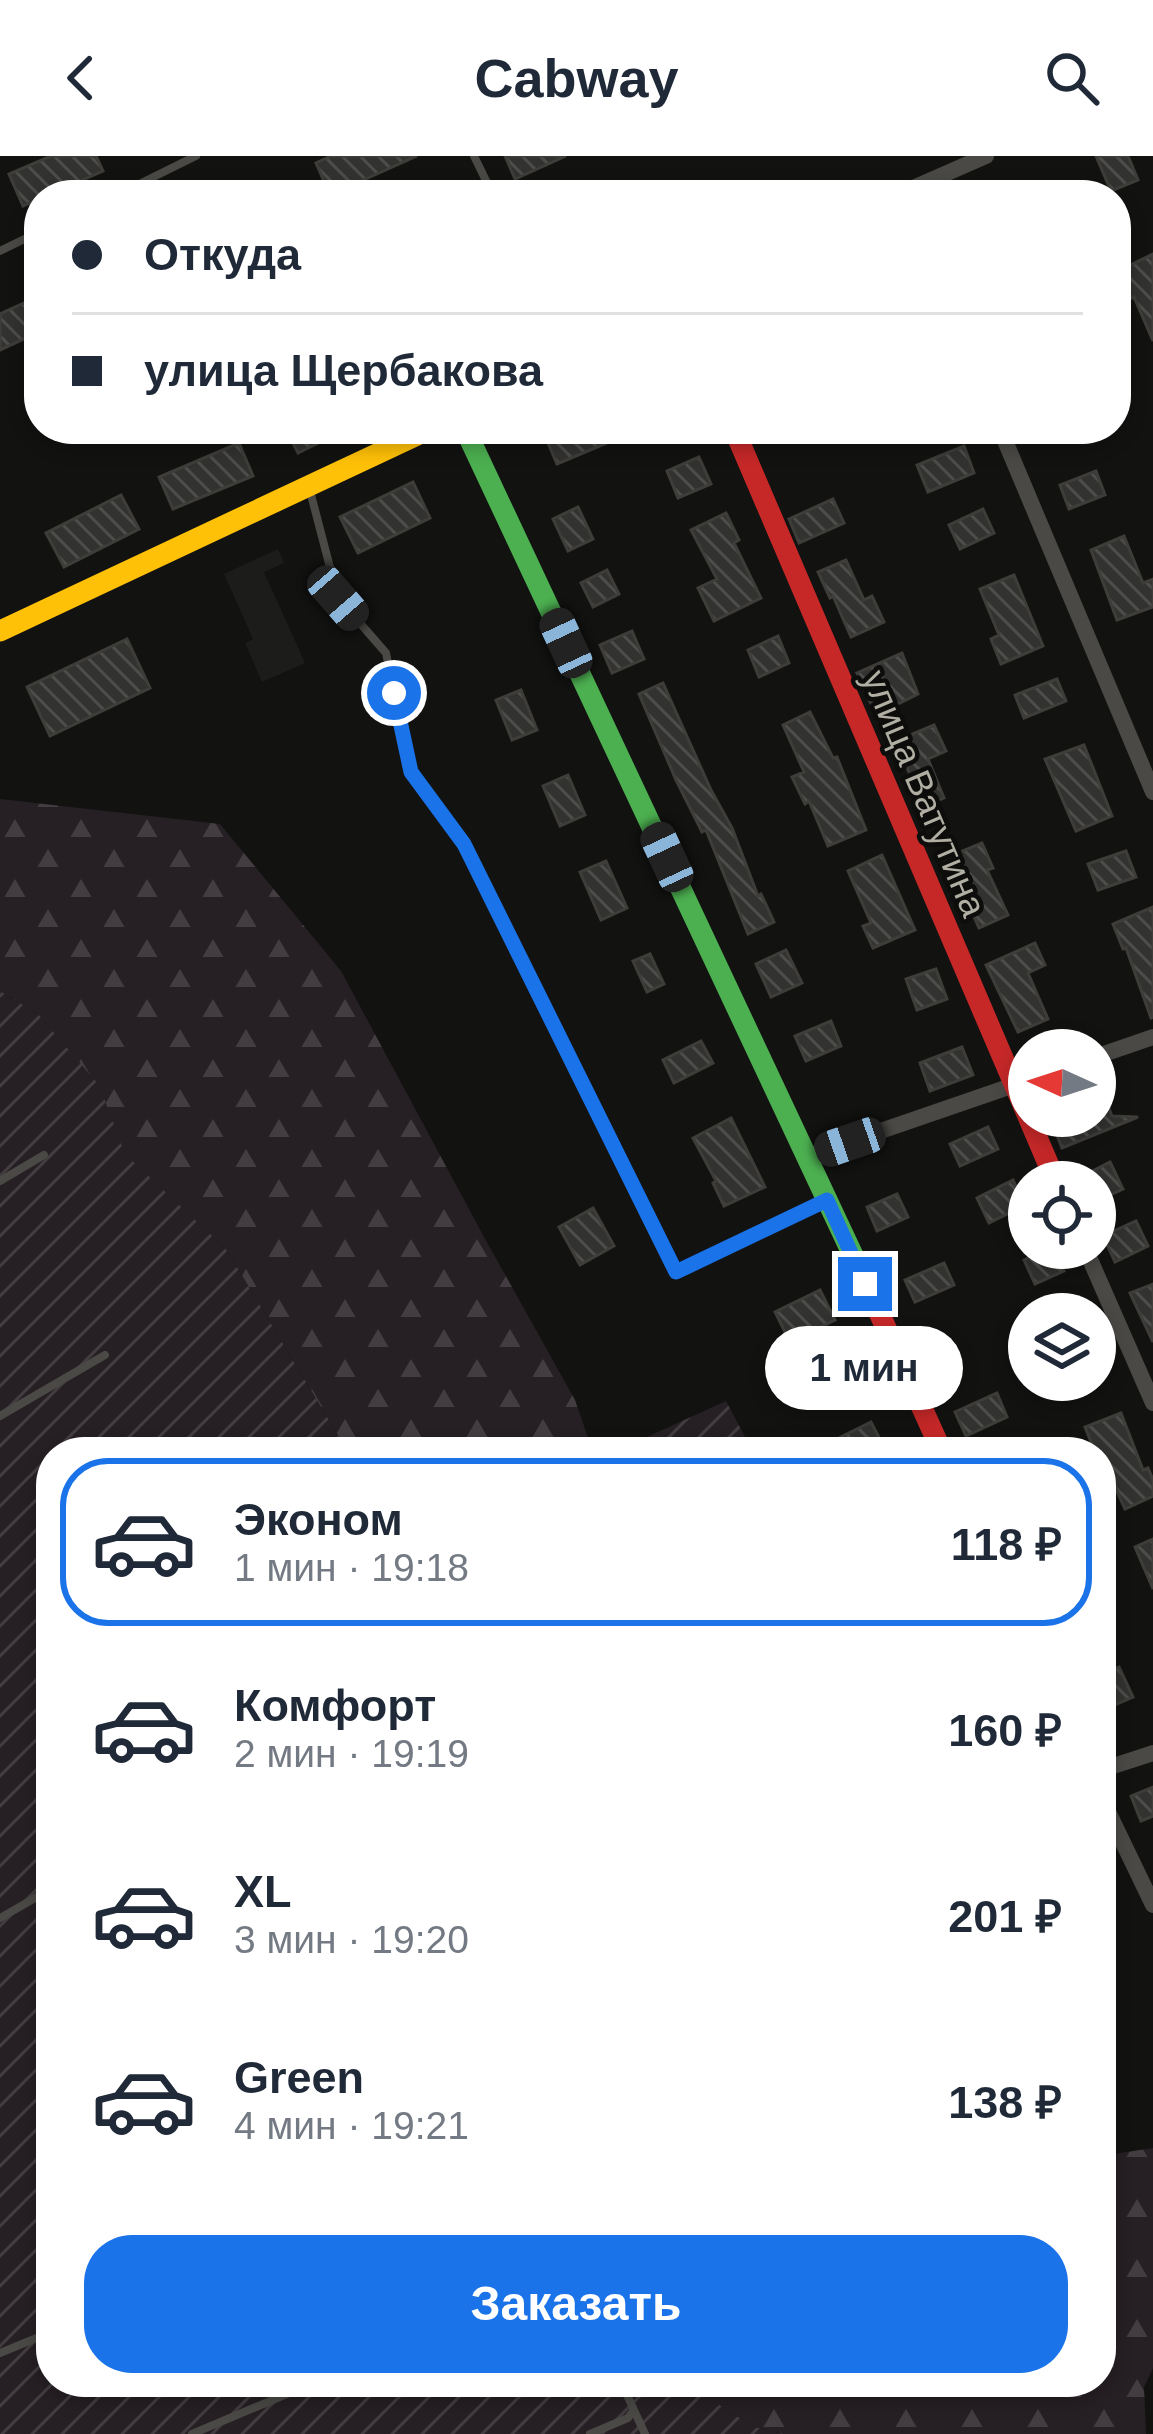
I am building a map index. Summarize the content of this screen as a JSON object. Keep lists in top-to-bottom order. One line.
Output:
{"streets":{"street":["улица Ватутина"]},"north":"left","page":{"header":"Cabway","banner":["Откуда","улица Щербакова"],"bubble":"1 мин","list":[{"name":"Эконом","note":"1 мин · 19:18","value":"118 ₽"},{"name":"Комфорт","note":"2 мин · 19:19","value":"160 ₽"},{"name":"XL","note":"3 мин · 19:20","value":"201 ₽"},{"name":"Green","note":"4 мин · 19:21","value":"138 ₽"}],"buttons":"Заказать"}}
